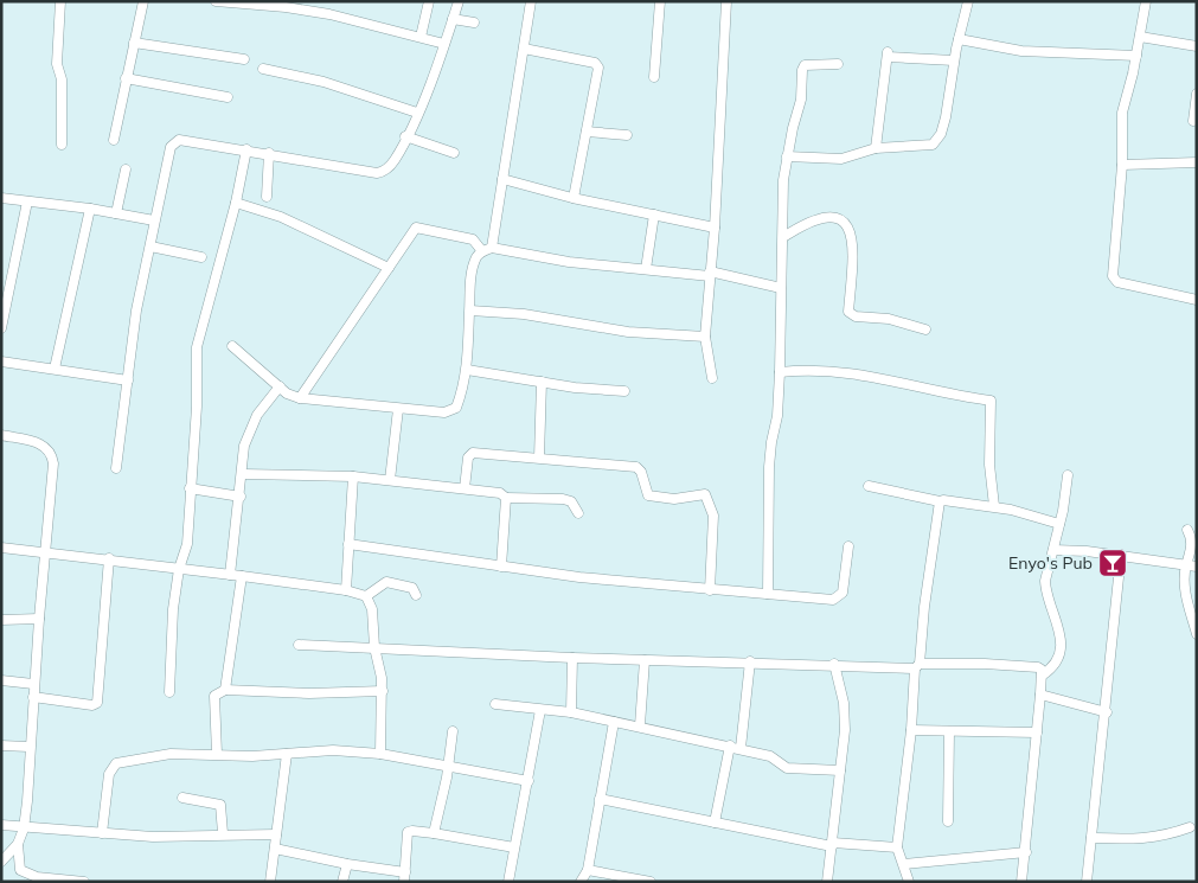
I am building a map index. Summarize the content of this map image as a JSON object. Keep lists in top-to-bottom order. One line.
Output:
{"places":{"bar":["Enyo's Pub"]}}
